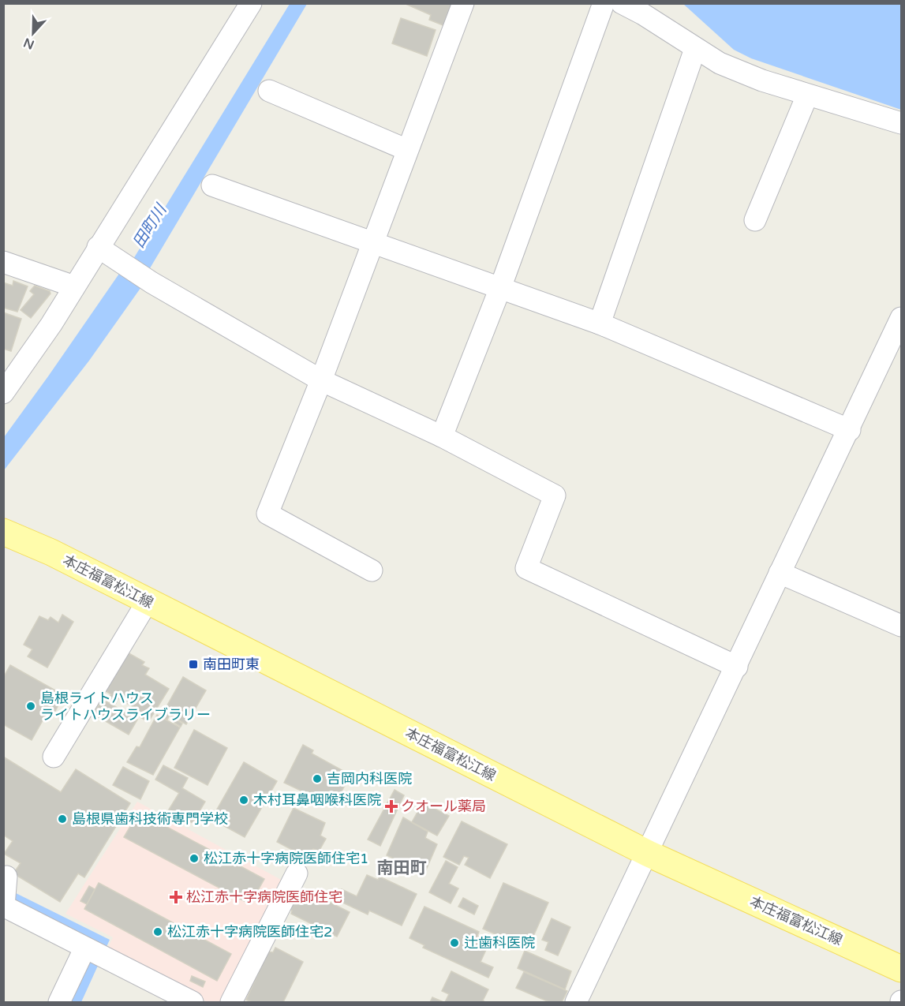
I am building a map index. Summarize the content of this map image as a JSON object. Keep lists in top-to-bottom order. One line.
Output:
{"streets":{"main road":["本庄福富松江線"]},"districts":["南田町"],"water":["田町川"],"places":{"transit":["南田町東"],"other":["島根ライトハウス ライトハウスライブラリー","吉岡内科医院","木村耳鼻咽喉科医院","島根県歯科技術専門学校","松江赤十字病院医師住宅1","松江赤十字病院医師住宅2","辻歯科医院"],"health":["クオール薬局","松江赤十字病院医師住宅"]},"north":"bottom"}
